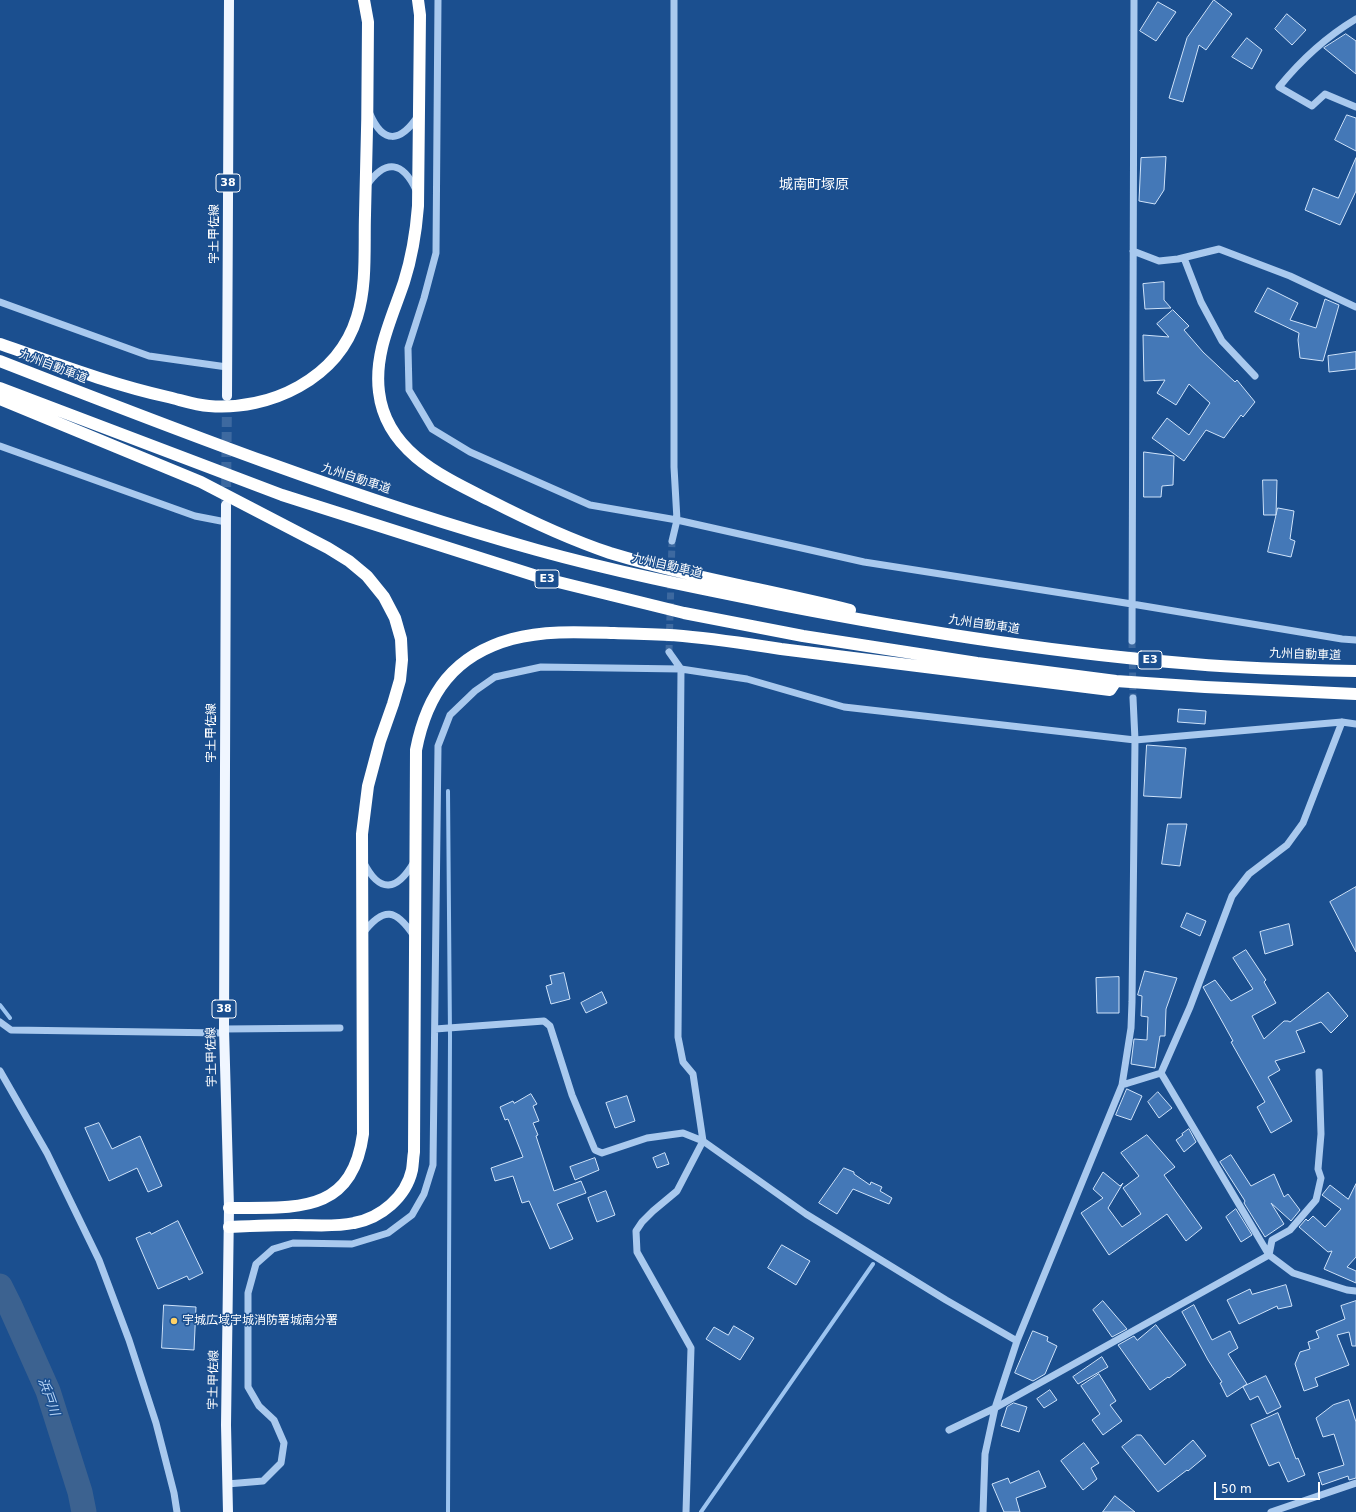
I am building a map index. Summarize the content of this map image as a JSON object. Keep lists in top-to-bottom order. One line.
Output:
{"streets":{"highway":["九州自動車道","E3"],"main road":["38","宇土甲佐線"]},"districts":["城南町塚原"],"water":["浜戸川"],"places":["宇城広域宇城消防署城南分署"],"scale_bar":"50 m"}
